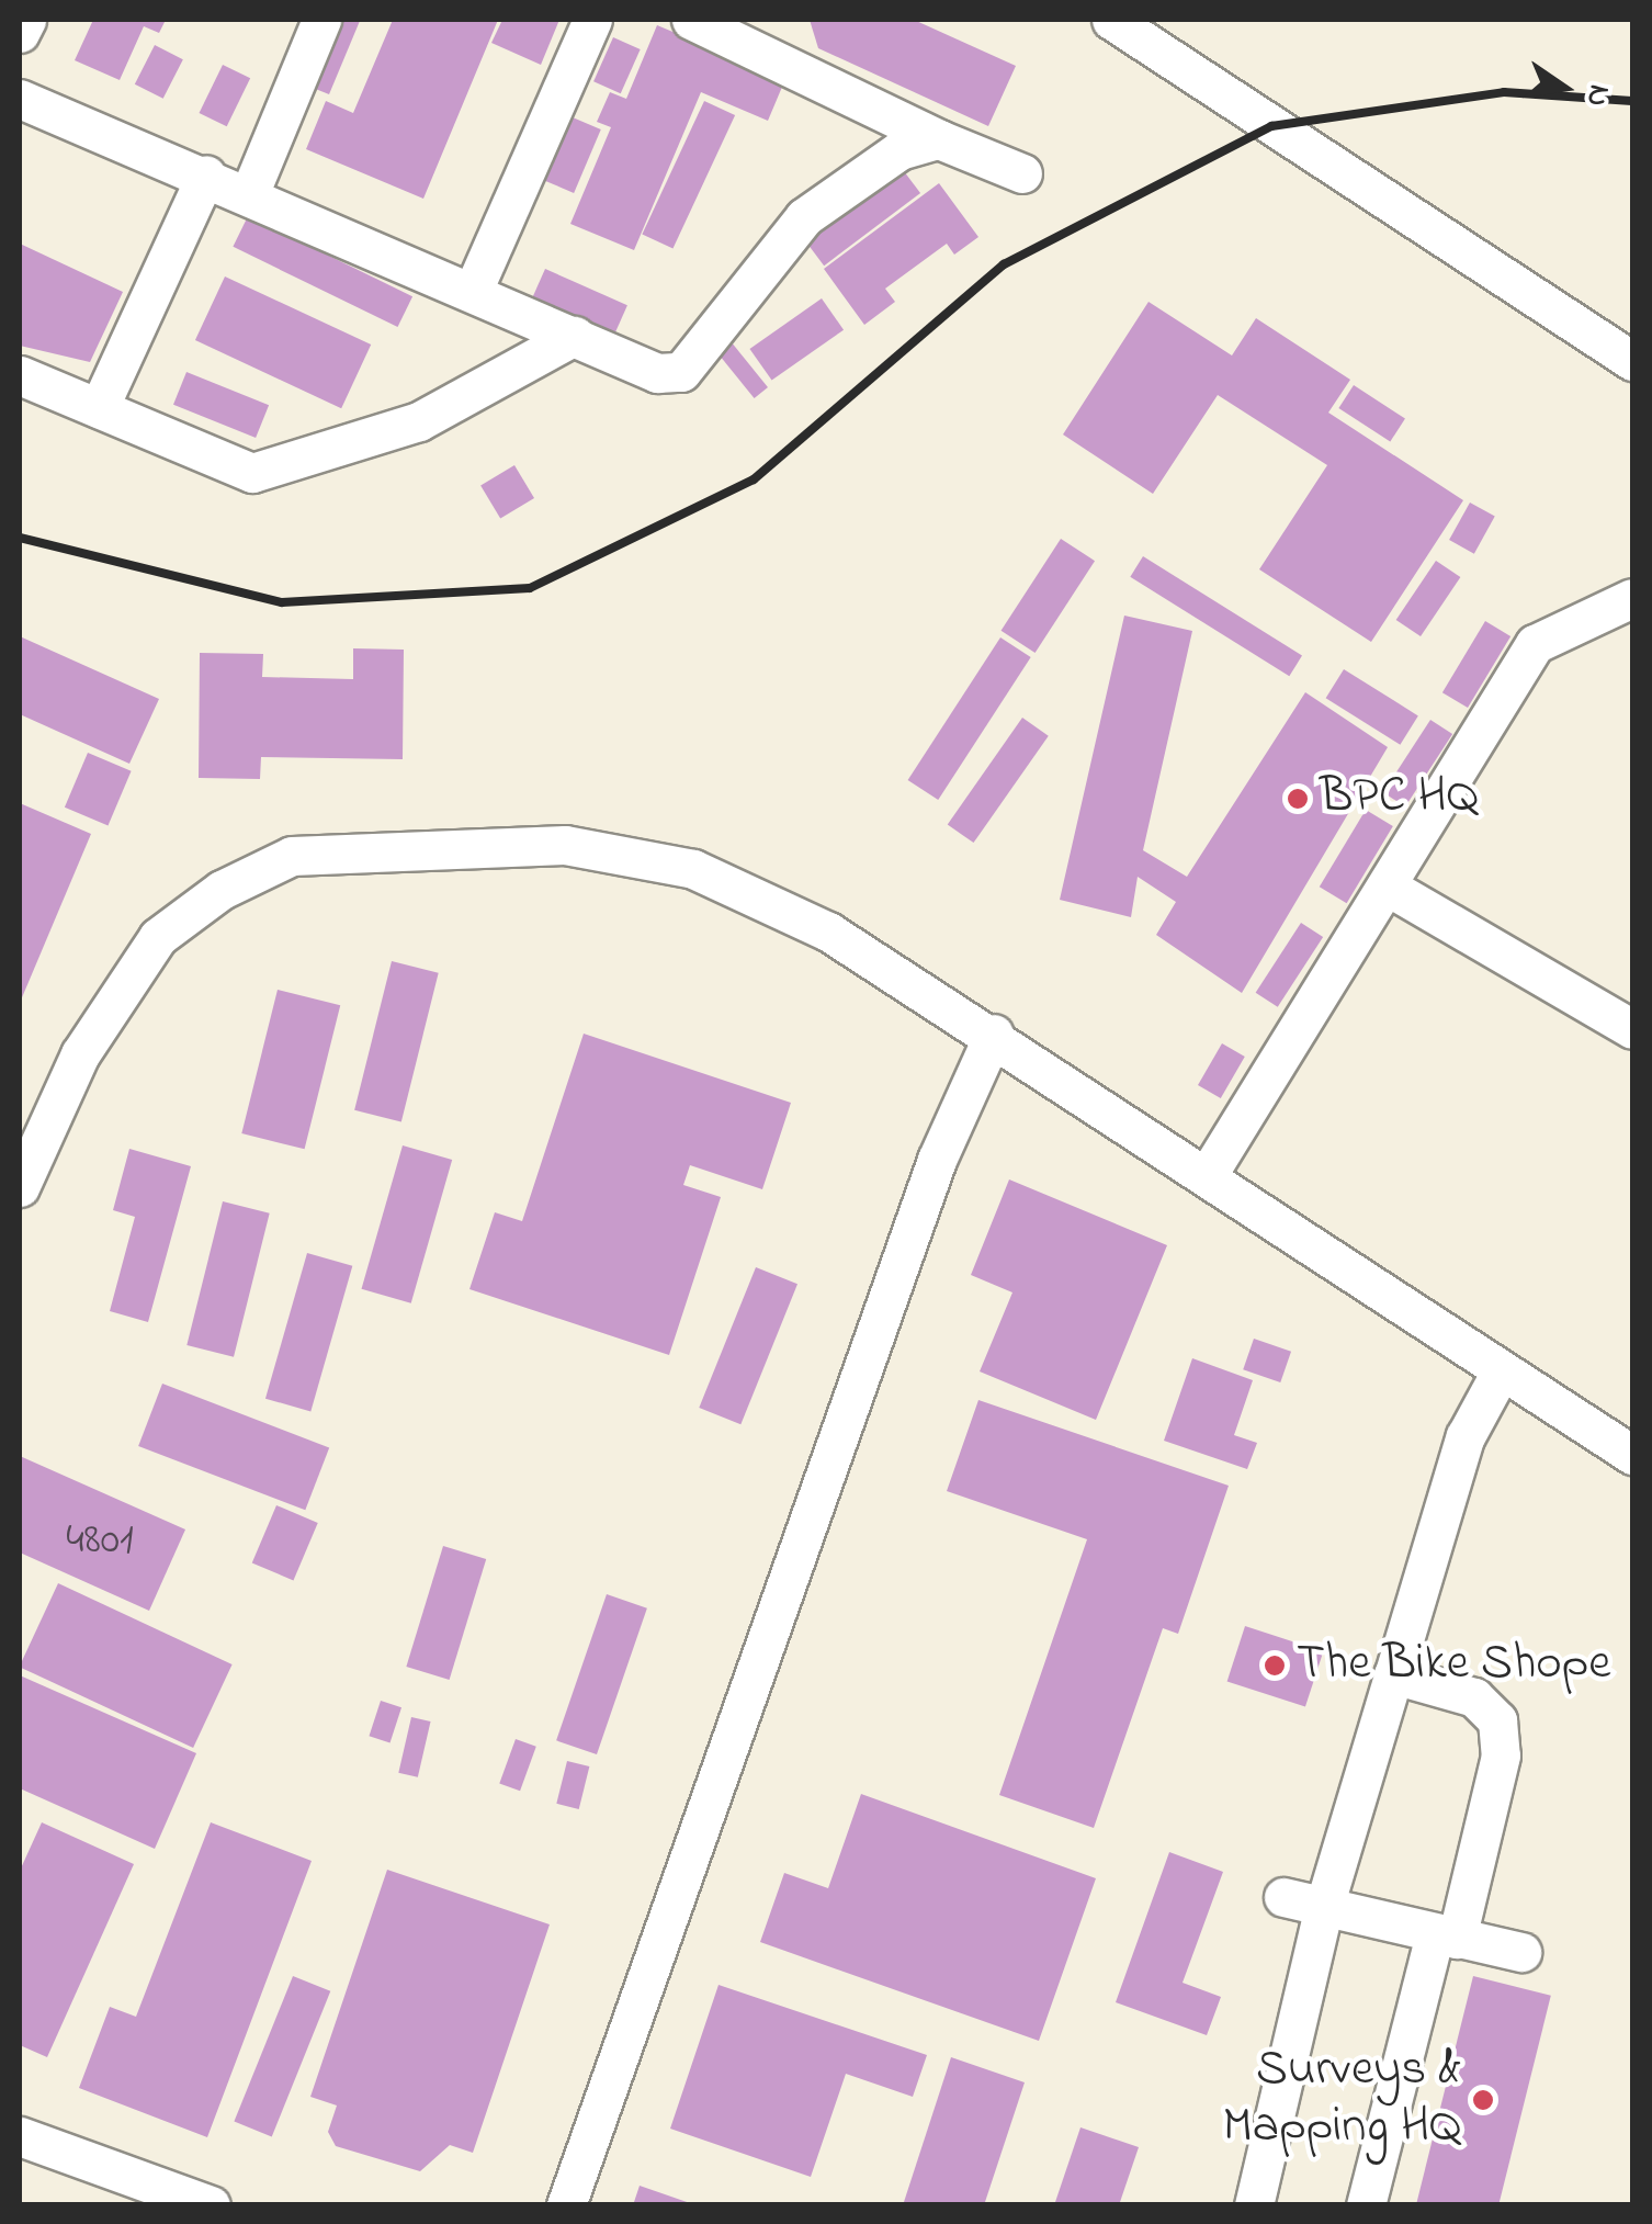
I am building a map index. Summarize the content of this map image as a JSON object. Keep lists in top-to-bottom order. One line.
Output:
{"places":["BPC HQ","The Bike Shope","Surveys & Mapping HQ"],"house_numbers":["4801"],"north":"right"}
